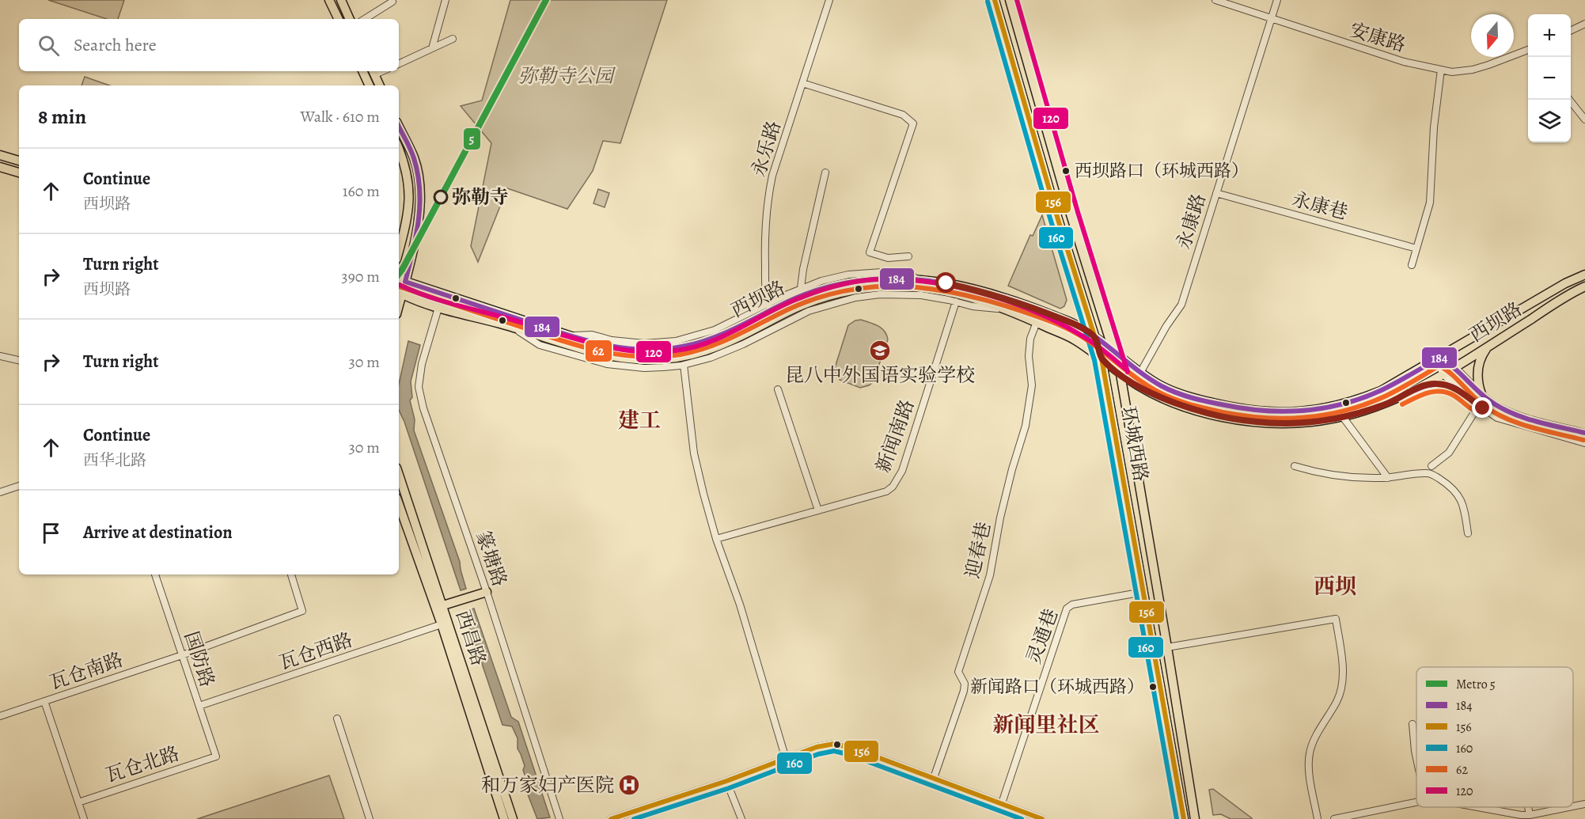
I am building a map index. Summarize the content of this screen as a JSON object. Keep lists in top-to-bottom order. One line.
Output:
{"streets":{"main road":["西坝路","环城西路","西昌路"],"street":["安康路","永乐路","永康巷","永康路","新闻南路","迎春巷","篆塘路","灵通巷","瓦仓西路","国防路","瓦仓南路","瓦仓北路"]},"crossings":[["安康路","永康路"],["永乐路","西坝路"],["永康巷","永康路"],["永康路","西坝路"],["西坝路","环城西路"],["西坝路","迎春巷"],["西坝路","篆塘路"],["环城西路","灵通巷"],["西昌路","瓦仓西路"],["瓦仓西路","国防路"],["国防路","瓦仓南路"],["国防路","瓦仓北路"]],"districts":["建工","西坝","新闻里社区"],"parks":["弥勒寺公园"],"places":{"other":["西坝路口（环城西路）","弥勒寺","新闻路口（环城西路）"],"school or university":["昆八中外国语实验学校"],"hospital":["和万家妇产医院"]},"lines":["metro line 5","transit line 156","transit line 120","transit line 160","transit line 184","transit line 62"],"legend":["Metro 5","184","156","160","62","120"],"north":"bottom","page":{"map_buttons":["+","−"],"search":"Search here","heading":["8 min","Walk · 610 m"],"list":[["Continue","西坝路","160 m"],["Turn right","西坝路","390 m"],["Turn right","30 m"],["Continue","西华北路","30 m"],"Arrive at destination"]}}
